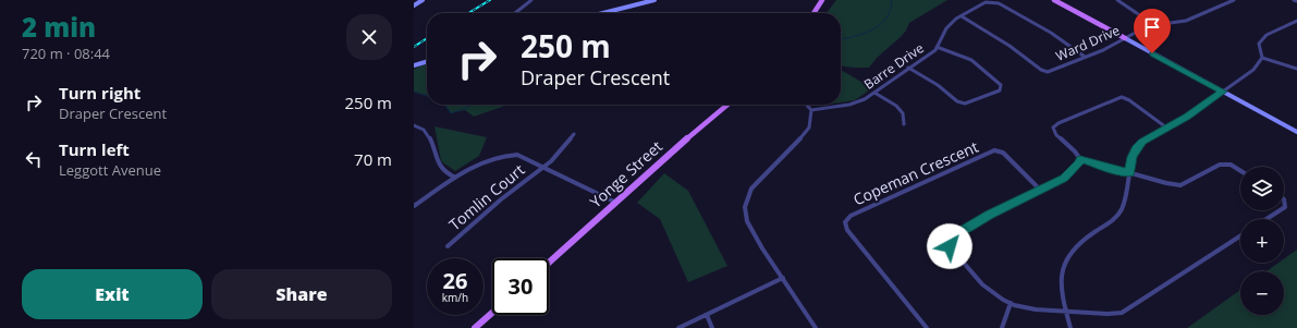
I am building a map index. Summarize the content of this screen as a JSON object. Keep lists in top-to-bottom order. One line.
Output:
{"streets":{"main road":["Yonge Street"],"street":["Ward Drive","Barre Drive","Copeman Crescent","Tomlin Court"]},"crossings":[["Ward Drive","Barre Drive"]],"page":{"heading":["2 min","720 m · 08:44"],"turn":["250 m","Draper Crescent"],"list":[{"name":"Turn right","note":"Draper Crescent","value":"250 m"},{"name":"Turn left","note":"Leggott Avenue","value":"70 m"}],"map_buttons":["+","−"],"speed":"26 km/h","limit":"30","buttons":["Exit","Share"]}}
